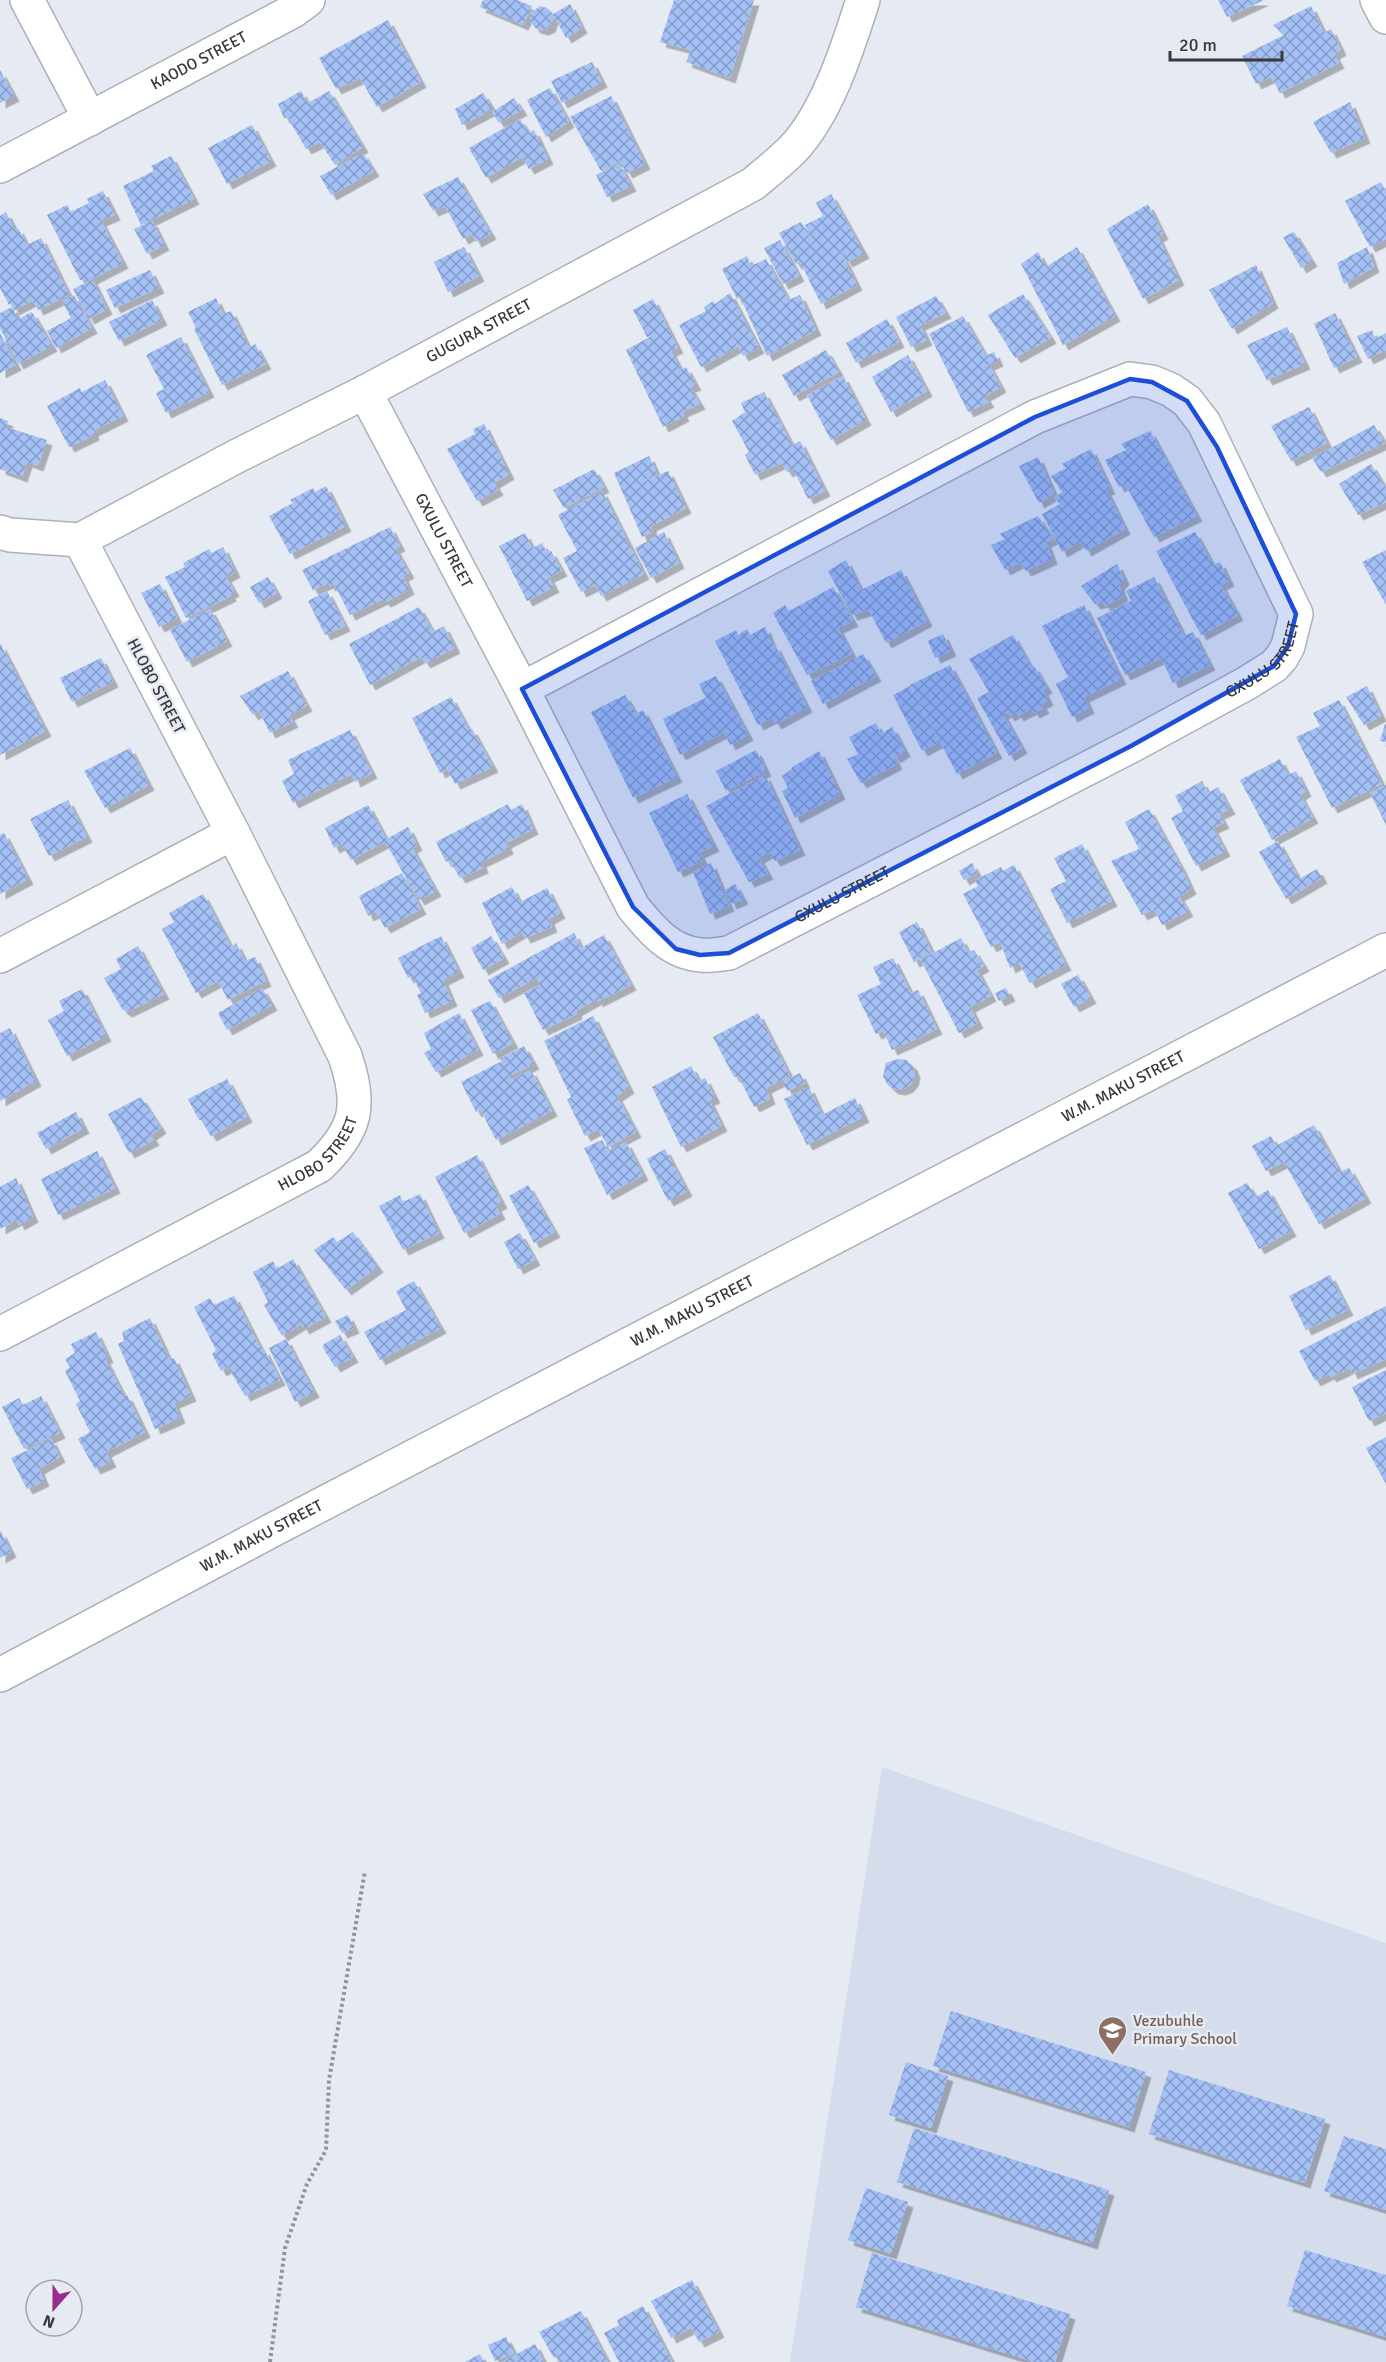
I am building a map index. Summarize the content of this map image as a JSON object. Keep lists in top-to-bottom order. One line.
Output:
{"streets":{"street":["KAODO STREET","GUGURA STREET","GXULU STREET","HLOBO STREET","W.M. MAKU STREET"]},"crossings":[["GUGURA STREET","GXULU STREET"],["GUGURA STREET","HLOBO STREET"]],"places":{"school or university":["Vezubuhle Primary School"]},"scale_bar":"20 m","north":"bottom"}
